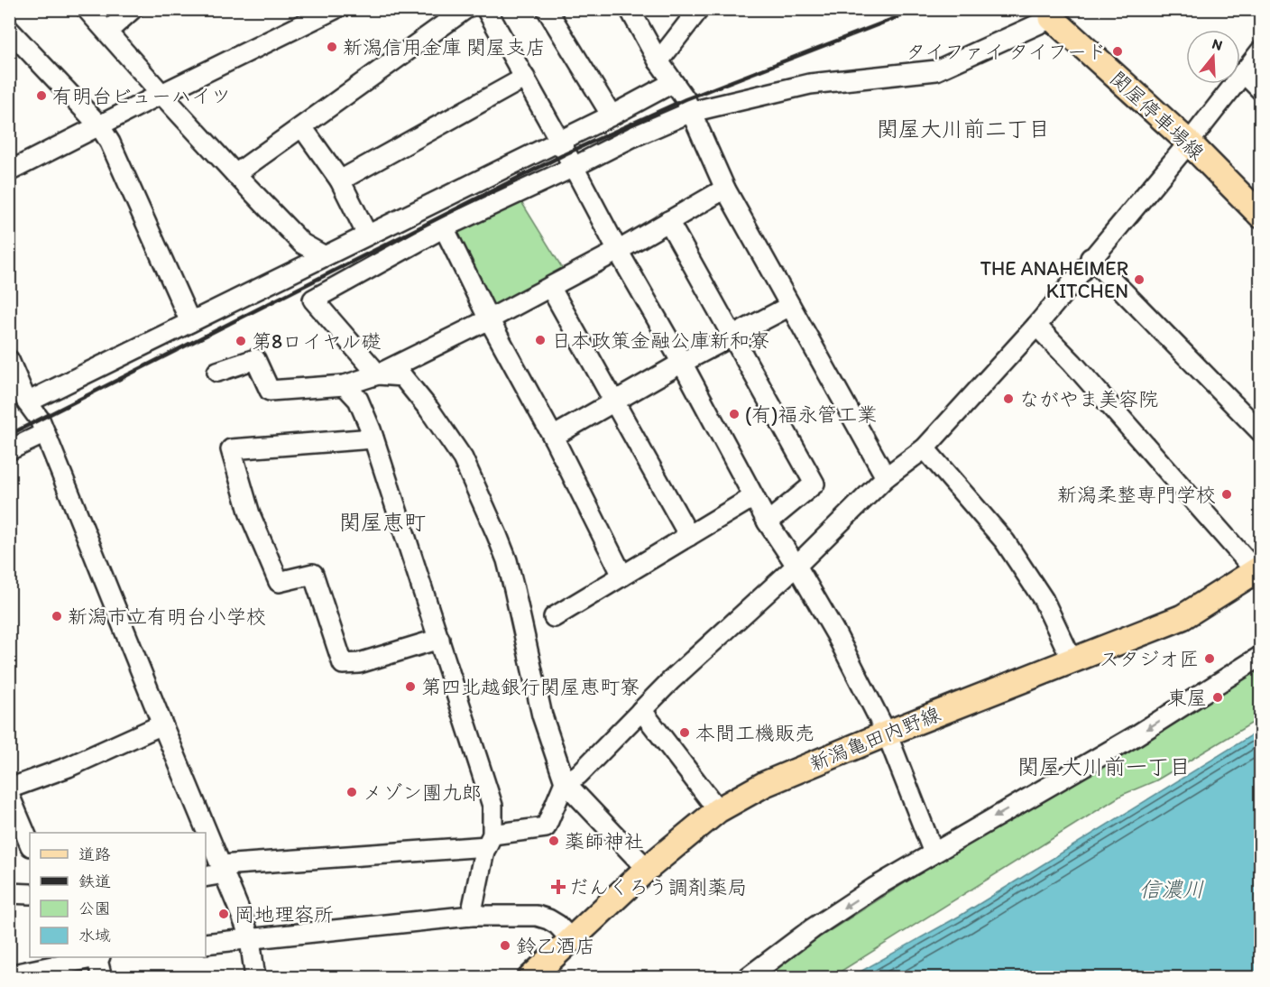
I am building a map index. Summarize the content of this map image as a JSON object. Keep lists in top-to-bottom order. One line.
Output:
{"streets":{"main road":["関屋停車場線","新潟亀田内野線"]},"districts":["関屋大川前二丁目","関屋恵町","関屋大川前一丁目"],"water":["信濃川"],"places":{"other":["新潟信用金庫 関屋支店","タイファイ タイフード","有明台ビューハイツ","THE ANAHEIMER KITCHEN","日本政策金融公庫新和寮","第8ロイヤル礎","ながやま美容院","(有)福永管工業","新潟柔整専門学校","新潟市立有明台小学校","スタジオ匠","第四北越銀行関屋恵町寮","東屋","本間工機販売","メゾン團九郎","薬師神社","岡地理容所","鈴乙酒店"],"health":["だんくろう調剤薬局"]},"legend":["道路","鉄道","公園","水域"],"north":"top"}
